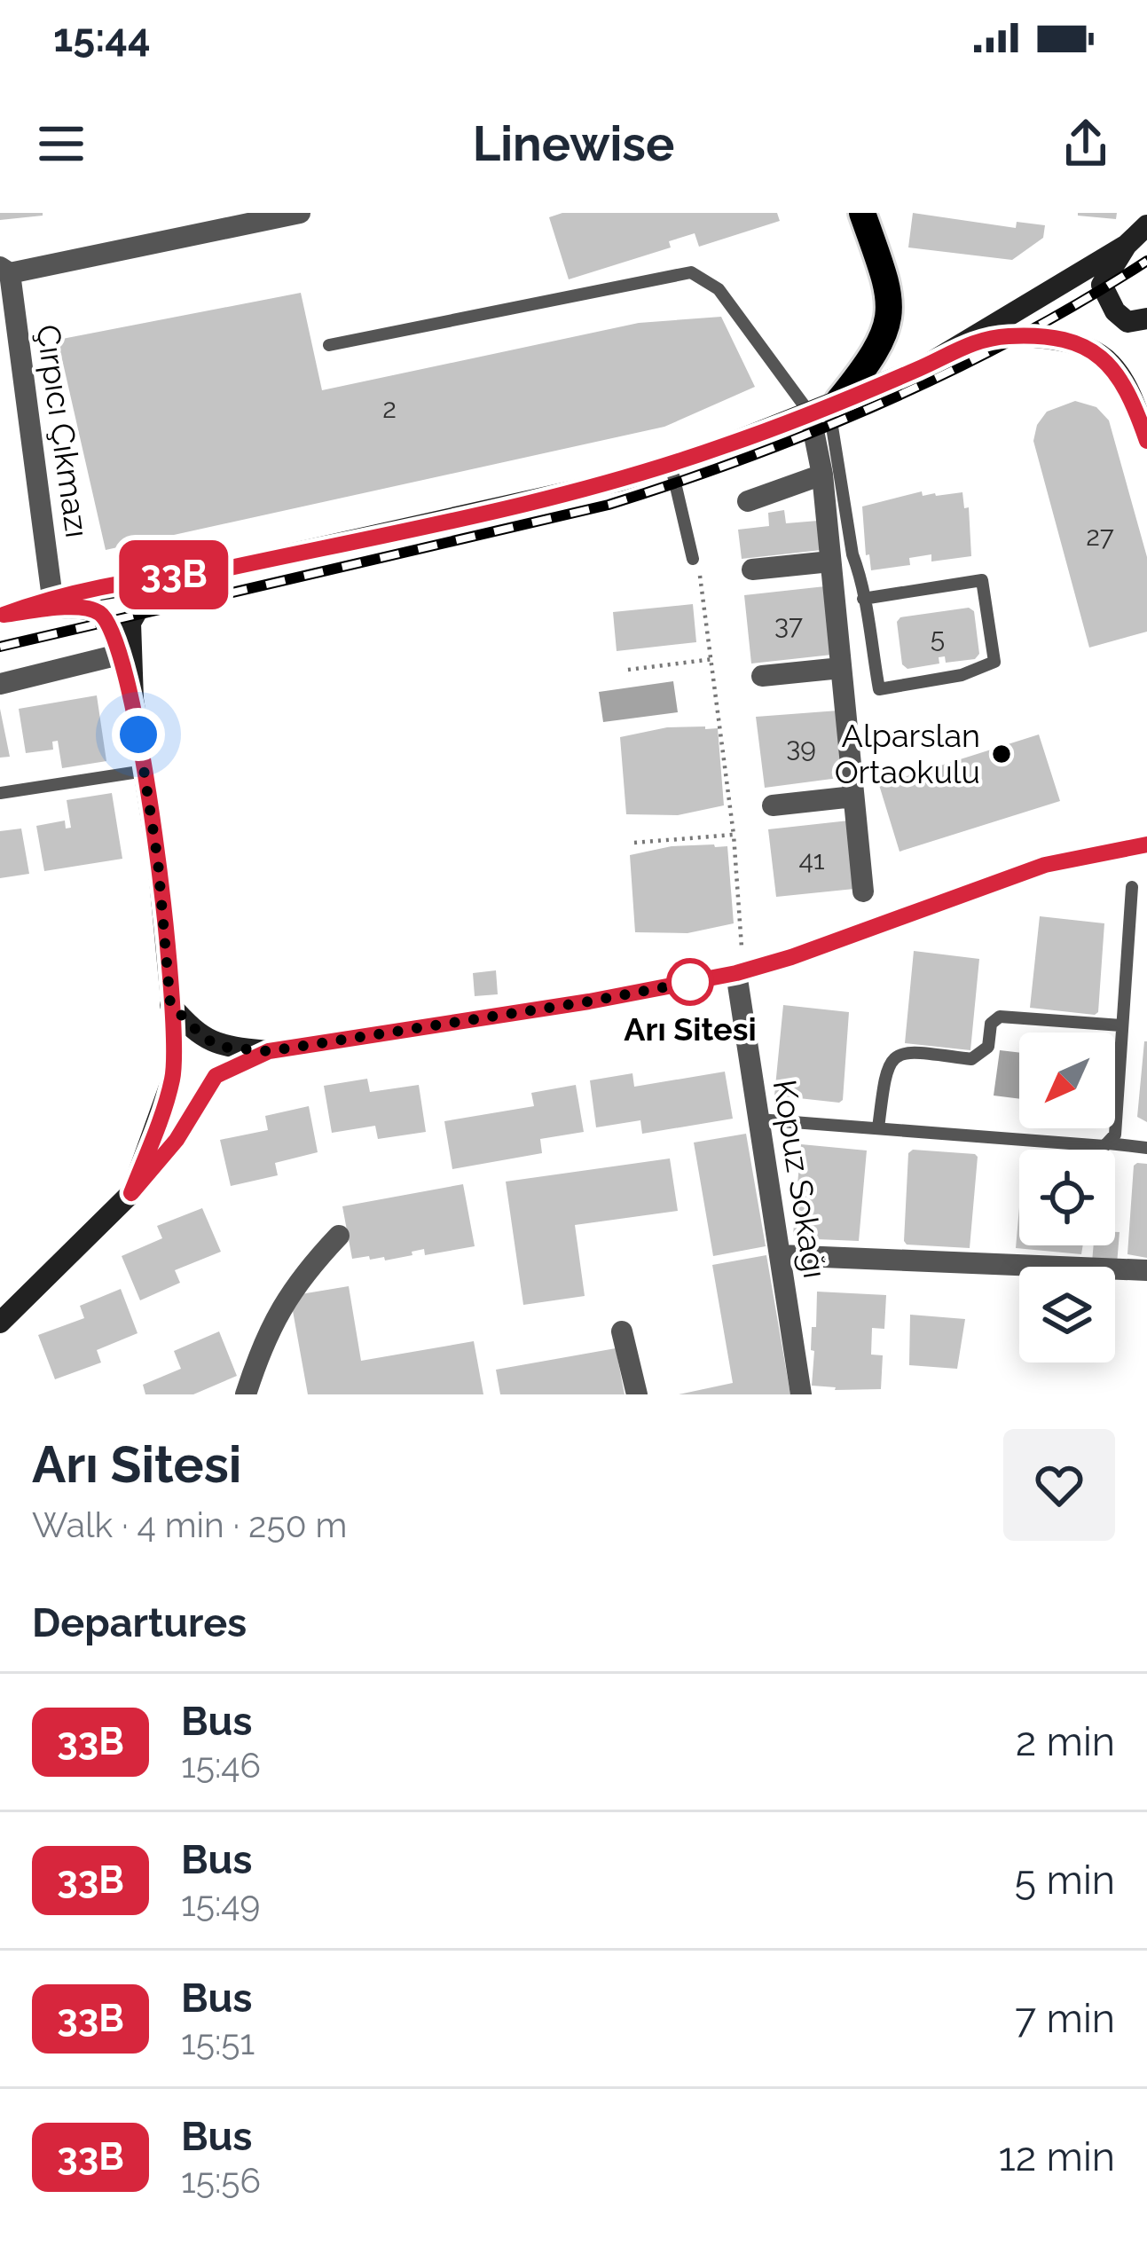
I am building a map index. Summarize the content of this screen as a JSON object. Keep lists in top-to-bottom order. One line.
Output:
{"streets":{"street":["Çırpıcı Çıkmazı","Kopuz Sokağı"]},"places":["Alparslan Ortaokulu","Arı Sitesi"],"lines":["bus line 33B"],"house_numbers":["2","27","37","5","39","41"],"north":"bottom left","page":{"status":"15:44","header":"Linewise","on_map":"33B","heading":[["Arı Sitesi","Walk · 4 min · 250 m"],"Departures"],"list":[{"mark":"33B","name":"Bus","note":"15:46","value":"2 min"},{"mark":"33B","name":"Bus","note":"15:49","value":"5 min"},{"mark":"33B","name":"Bus","note":"15:51","value":"7 min"},{"mark":"33B","name":"Bus","note":"15:56","value":"12 min"}]}}
